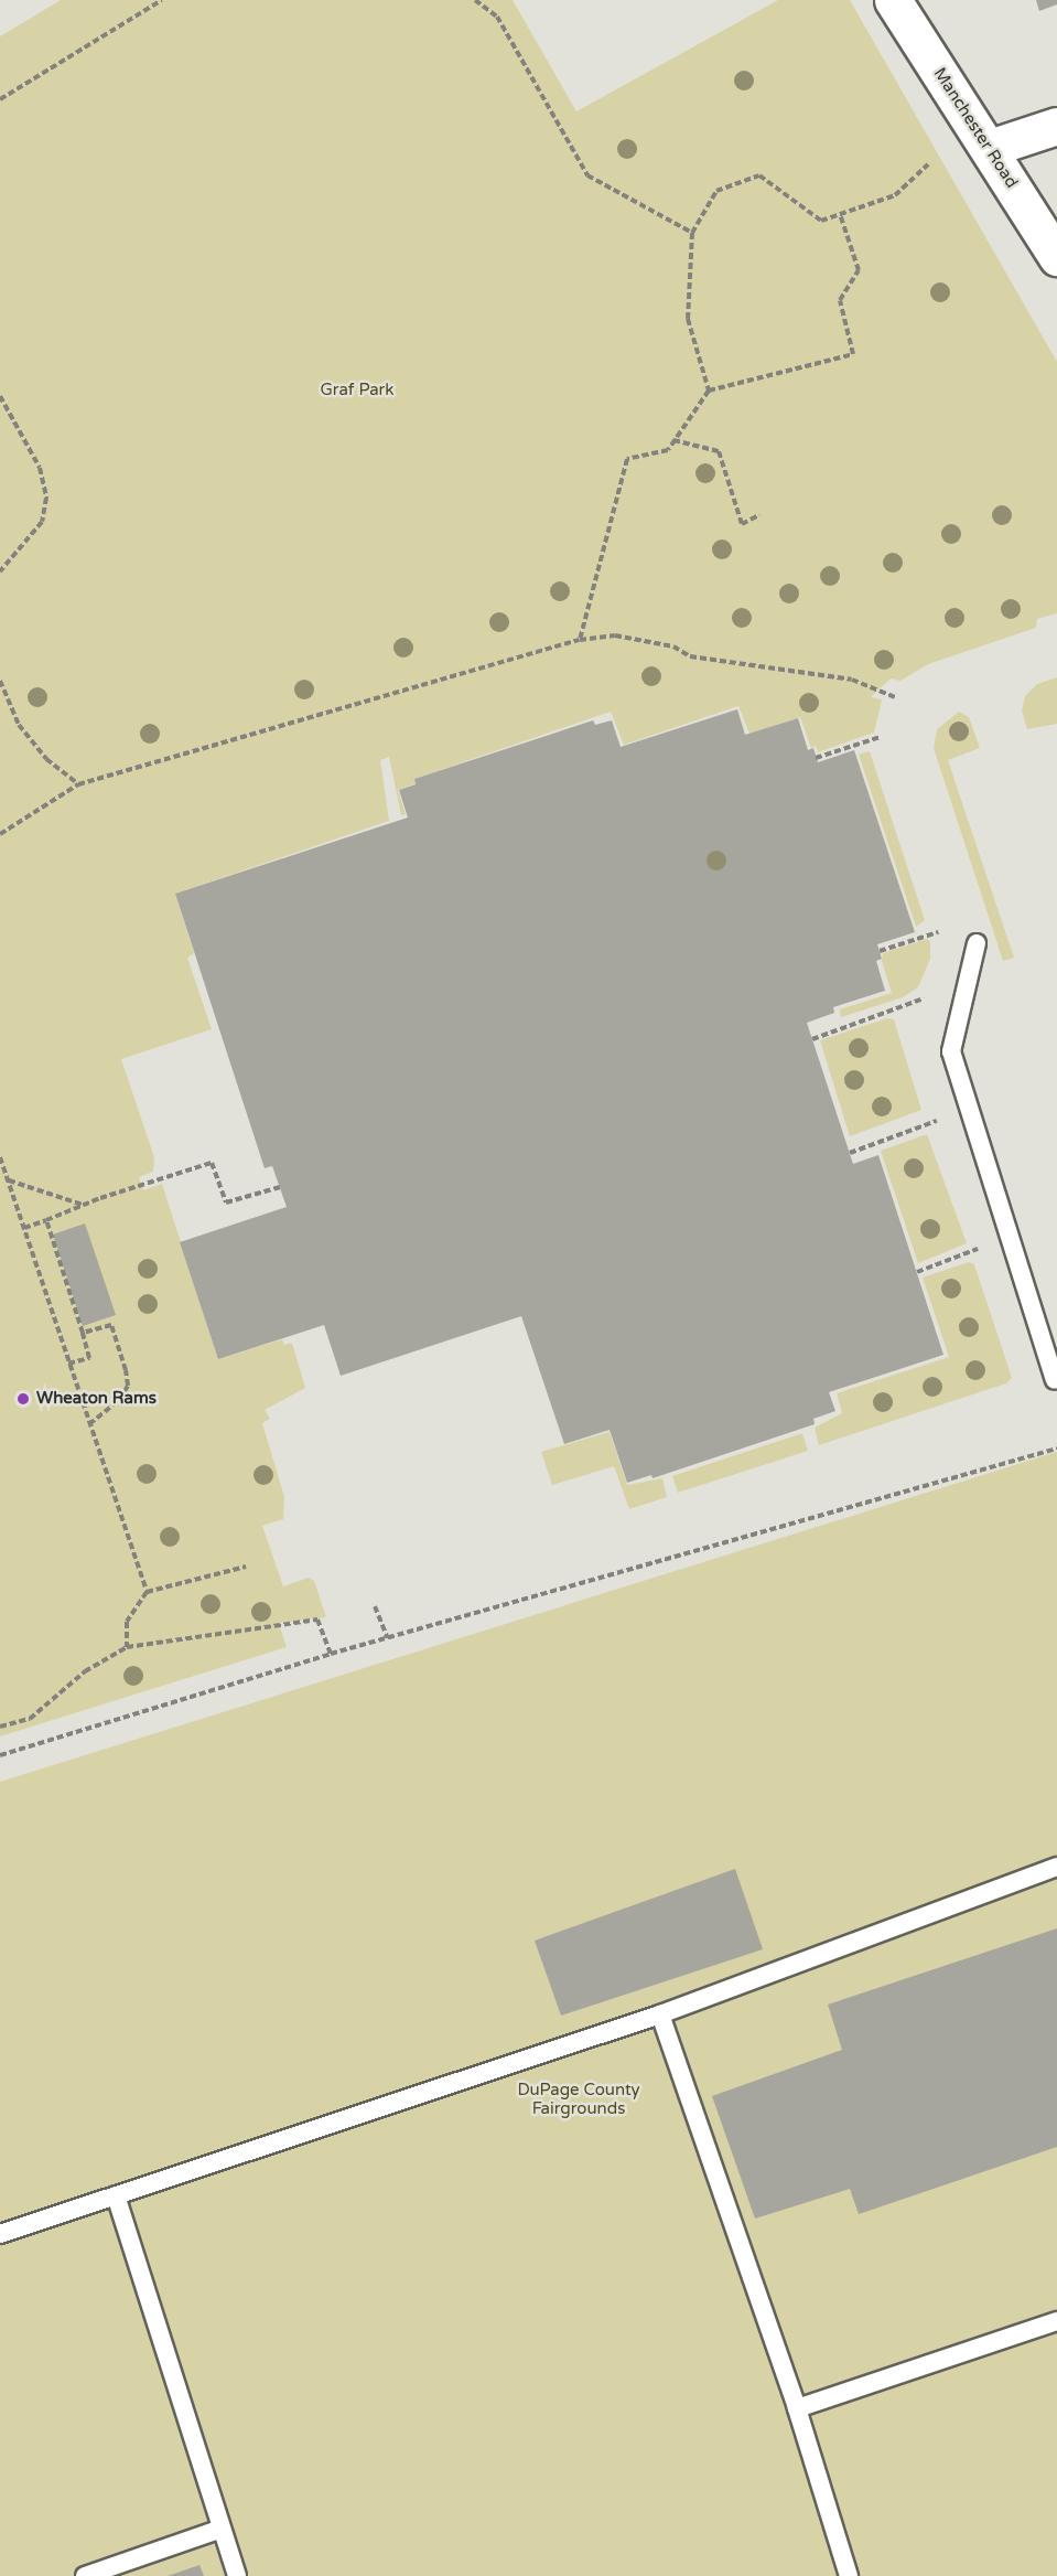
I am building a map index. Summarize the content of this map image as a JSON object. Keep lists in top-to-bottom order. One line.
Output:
{"streets":{"street":["Manchester Road"]},"parks":["Graf Park","DuPage County Fairgrounds"],"places":["Wheaton Rams"]}
